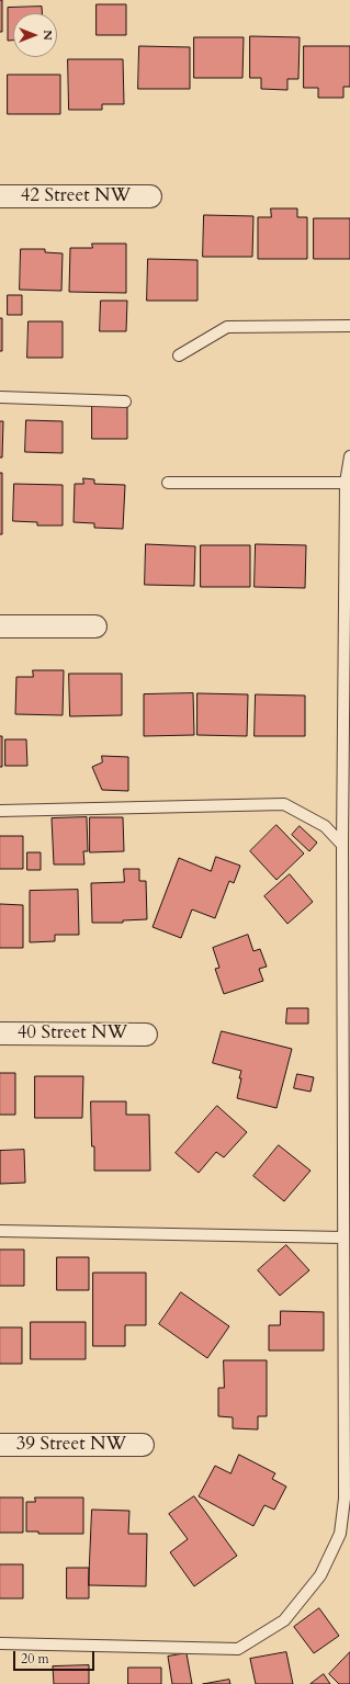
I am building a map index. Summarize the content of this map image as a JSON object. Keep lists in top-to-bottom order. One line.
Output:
{"streets":{"street":["42 Street NW","40 Street NW","39 Street NW"]},"scale_bar":"20 m","north":"right"}
